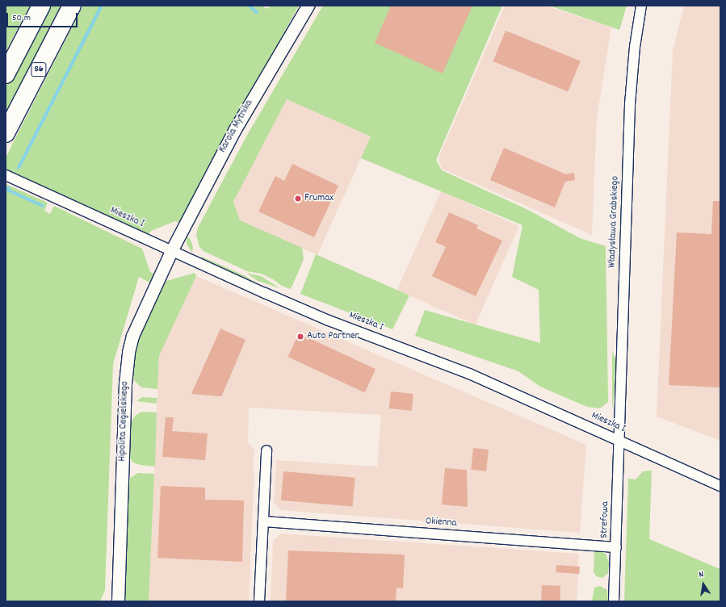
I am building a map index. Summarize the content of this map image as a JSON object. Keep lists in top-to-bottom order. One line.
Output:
{"streets":{"highway":["S6"],"street":["Karola Mytnika","Mieszka I","Władysława Grabskiego","Hipolita Cegielskiego","Strefowa","Okienna"]},"crossings":[["Karola Mytnika","Mieszka I"],["Karola Mytnika","Hipolita Cegielskiego"],["Mieszka I","Władysława Grabskiego"],["Mieszka I","Hipolita Cegielskiego"],["Mieszka I","Strefowa"],["Władysława Grabskiego","Strefowa"],["Strefowa","Okienna"]],"places":["Frumax","Auto Partner"],"scale_bar":"50 m","north":"top"}
